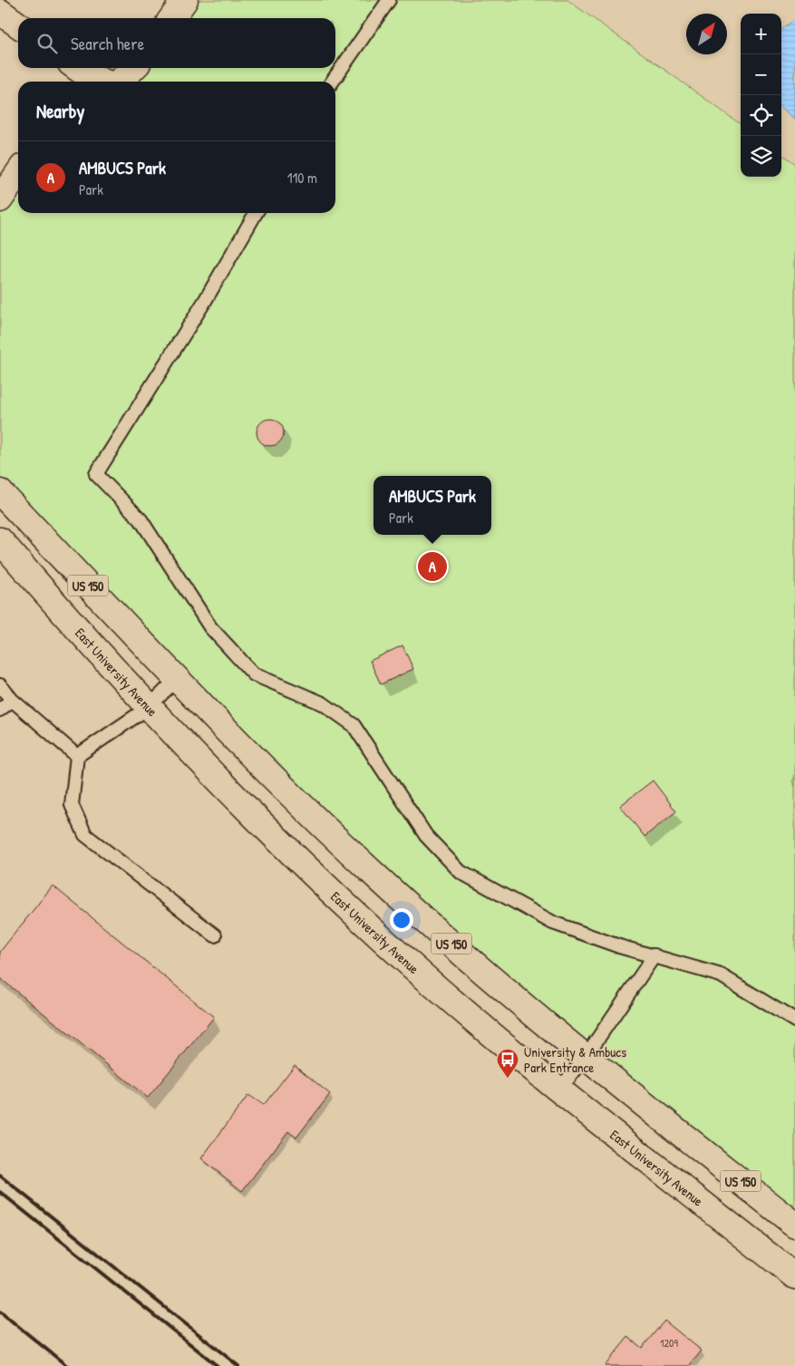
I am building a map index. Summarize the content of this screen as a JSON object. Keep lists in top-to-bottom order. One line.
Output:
{"streets":{"main road":["US 150","East University Avenue"]},"places":{"bus stop":["University & Ambucs Park Entrance"]},"house_numbers":["1209"],"north":"top right","page":{"map_buttons":["+","−"],"search":"Search here","heading":"Nearby","list":[{"mark":"A","name":"AMBUCS Park","note":"Park","value":"110 m"}],"popup":["AMBUCS Park","Park"],"pins":"A"}}
